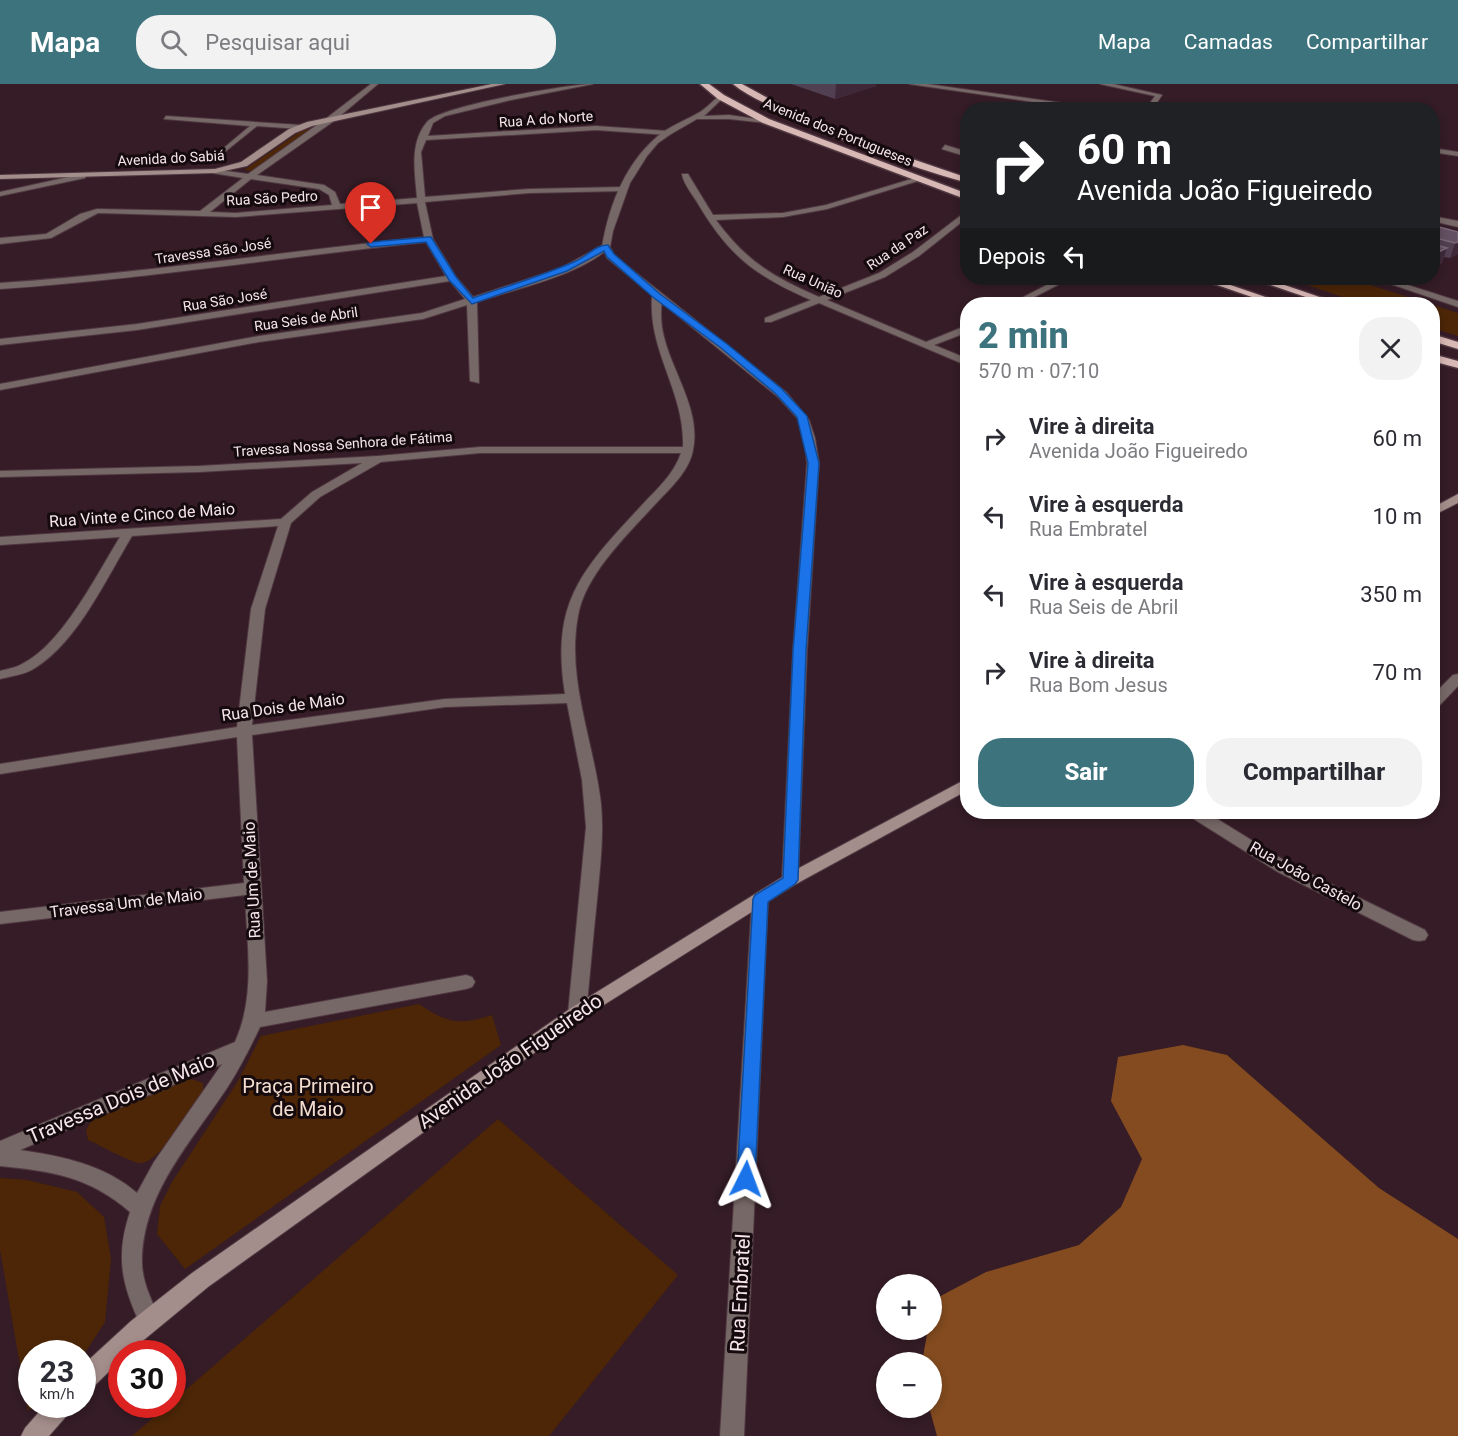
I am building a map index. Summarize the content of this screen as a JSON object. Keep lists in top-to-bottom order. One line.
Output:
{"streets":{"highway":["Avenida dos Portugueses"],"main road":["Avenida do Sabiá","Avenida João Figueiredo"],"street":["Rua A do Norte","Rua São Pedro","Rua da Paz","Travessa São José","Rua União","Rua São José","Rua Seis de Abril","Travessa Nossa Senhora de Fátima","Rua Vinte e Cinco de Maio","Rua Dois de Maio","Rua João Castelo","Rua Um de Maio","Travessa Um de Maio","Travessa Dois de Maio","Rua Embratel"]},"crossings":[["Rua da Paz","Rua União"],["Travessa Nossa Senhora de Fátima","Rua Um de Maio"],["Rua Vinte e Cinco de Maio","Rua Um de Maio"],["Rua Dois de Maio","Rua Um de Maio"],["Rua Um de Maio","Travessa Um de Maio"],["Rua Um de Maio","Avenida João Figueiredo"],["Rua Um de Maio","Travessa Dois de Maio"],["Avenida João Figueiredo","Rua Embratel"]],"parks":["Praça Primeiro de Maio"],"page":{"header":"Mapa","search":"Pesquisar aqui","nav":["Mapa","Camadas","Compartilhar"],"turn":["60 m","Avenida João Figueiredo"],"then":"Depois","heading":["2 min","570 m · 07:10"],"list":[{"name":"Vire à direita","note":"Avenida João Figueiredo","value":"60 m"},{"name":"Vire à esquerda","note":"Rua Embratel","value":"10 m"},{"name":"Vire à esquerda","note":"Rua Seis de Abril","value":"350 m"},{"name":"Vire à direita","note":"Rua Bom Jesus","value":"70 m"}],"buttons":["Sair","Compartilhar"],"map_buttons":["+","−"],"speed":"23 km/h","limit":"30"}}
